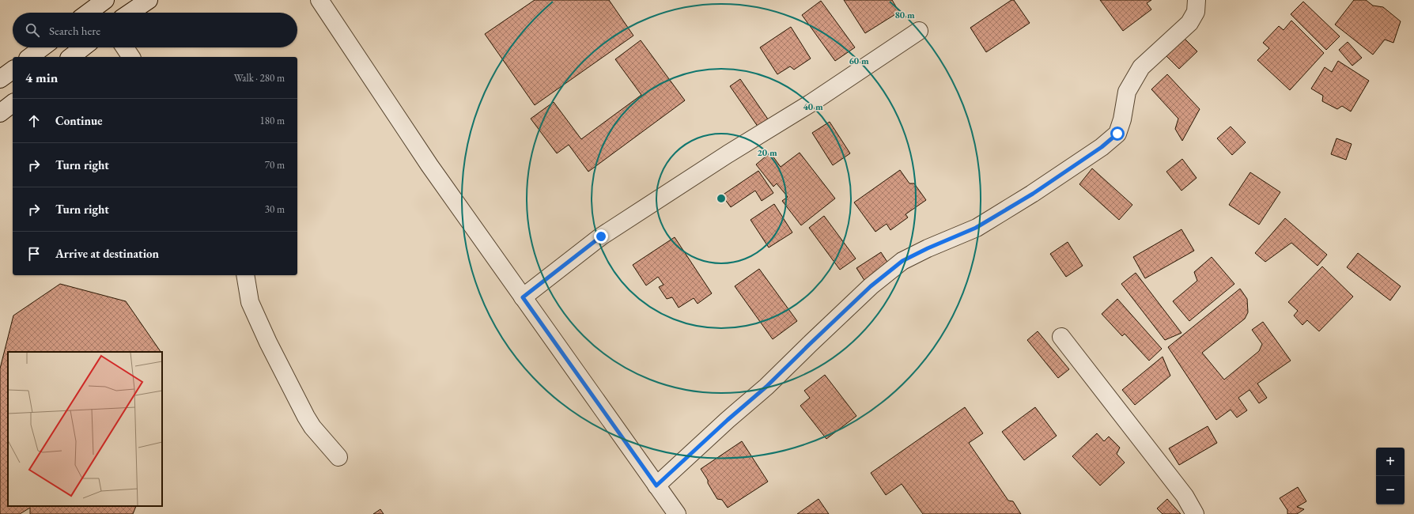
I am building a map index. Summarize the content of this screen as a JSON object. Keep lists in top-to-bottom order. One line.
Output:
{"page":{"search":"Search here","heading":["4 min","Walk · 280 m"],"list":[["Continue","180 m"],["Turn right","70 m"],["Turn right","30 m"],"Arrive at destination"],"map_buttons":["+","−"]},"rings":["80 m","60 m","40 m","20 m"]}
